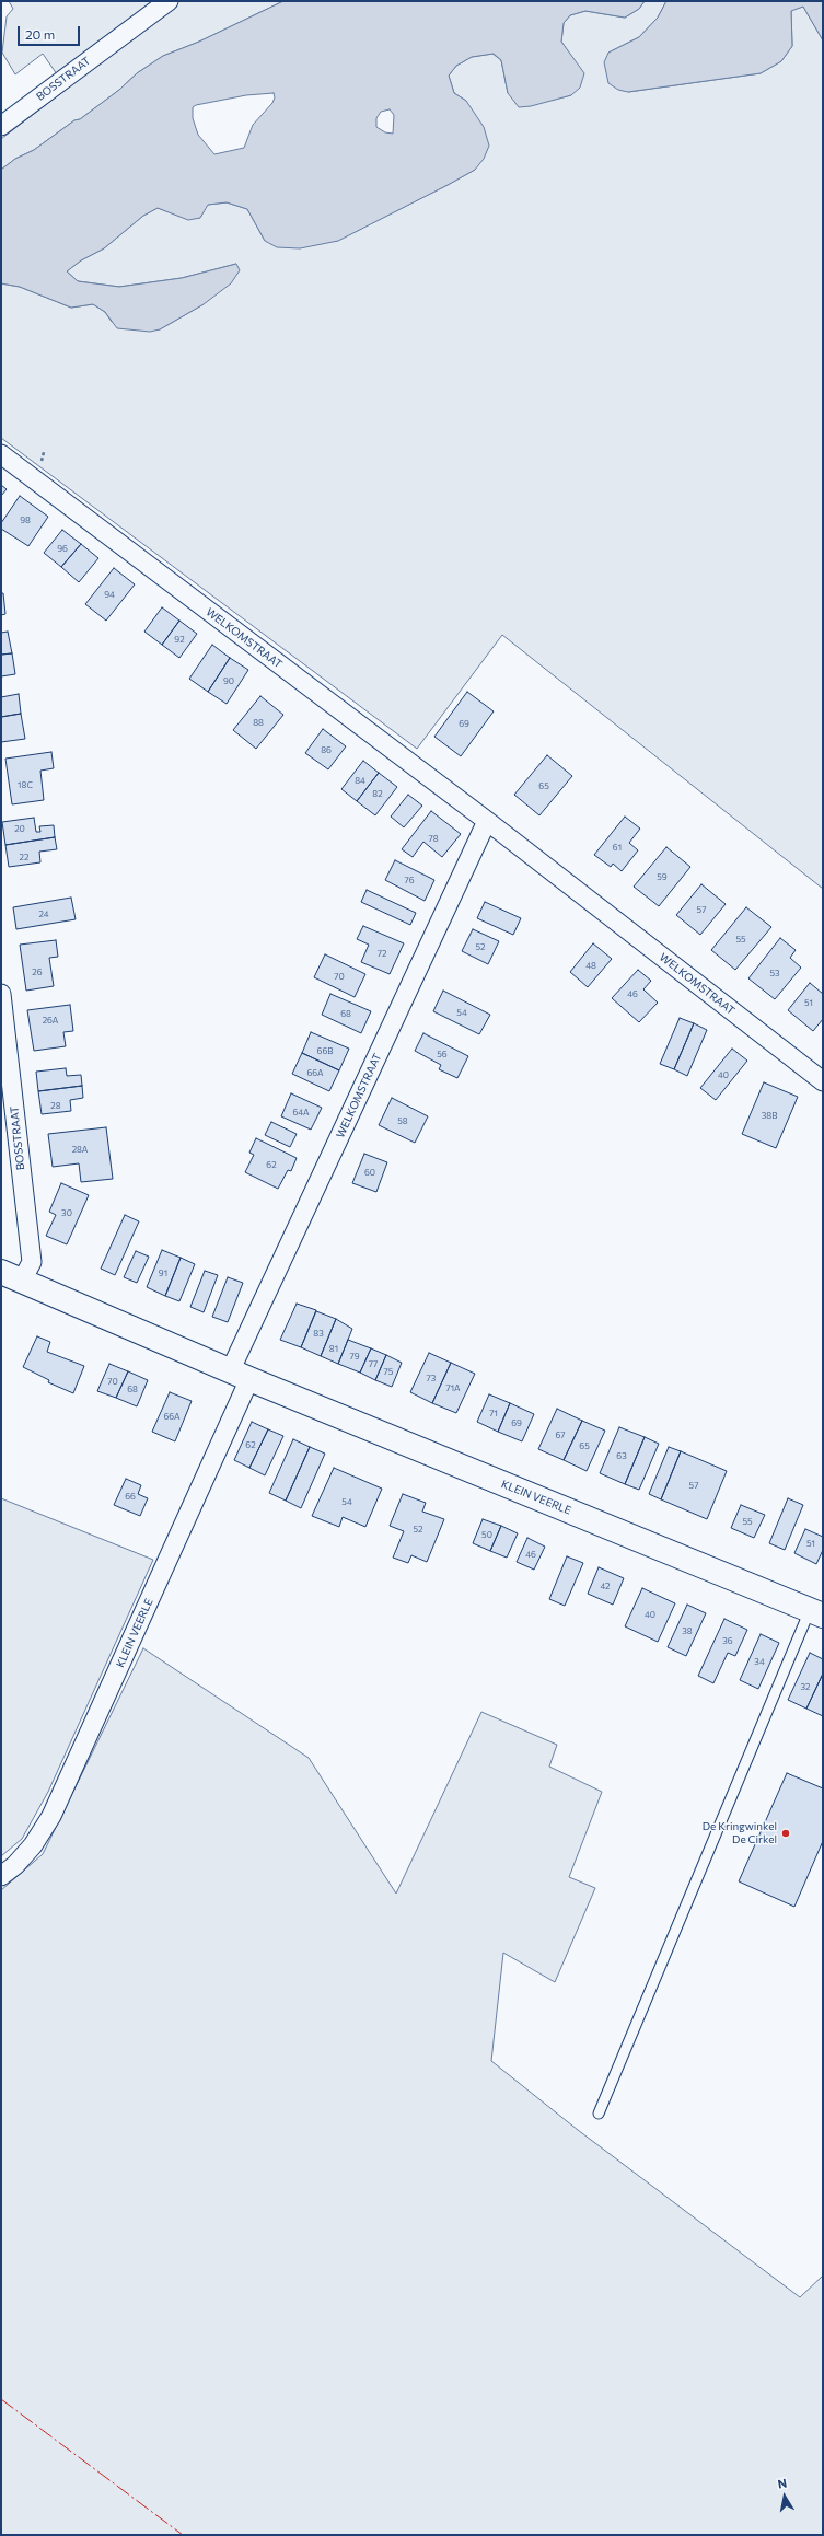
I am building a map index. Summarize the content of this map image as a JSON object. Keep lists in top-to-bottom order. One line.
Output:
{"streets":{"main road":["KLEIN VEERLE"],"street":["BOSSTRAAT","WELKOMSTRAAT"]},"crossings":[["BOSSTRAAT","KLEIN VEERLE"],["WELKOMSTRAAT","KLEIN VEERLE"]],"places":["De Kringwinkel De Cirkel"],"house_numbers":["98","96","94","92","90","88","69","86","84","18C","65","82","20","78","61","22","59","76","57","24","55","52","72","48","26","53","70","46","51","54","68","26A","66B","56","66A","40","28","64A","38B","58","28A","62","60","30","91","83","81","79","77","75","73","70","71A","68","71","66A","69","67","62","65","63","57","66","54","55","52","50","51","46","42","40","38","36","34","32"],"scale_bar":"20 m","north":"top"}
